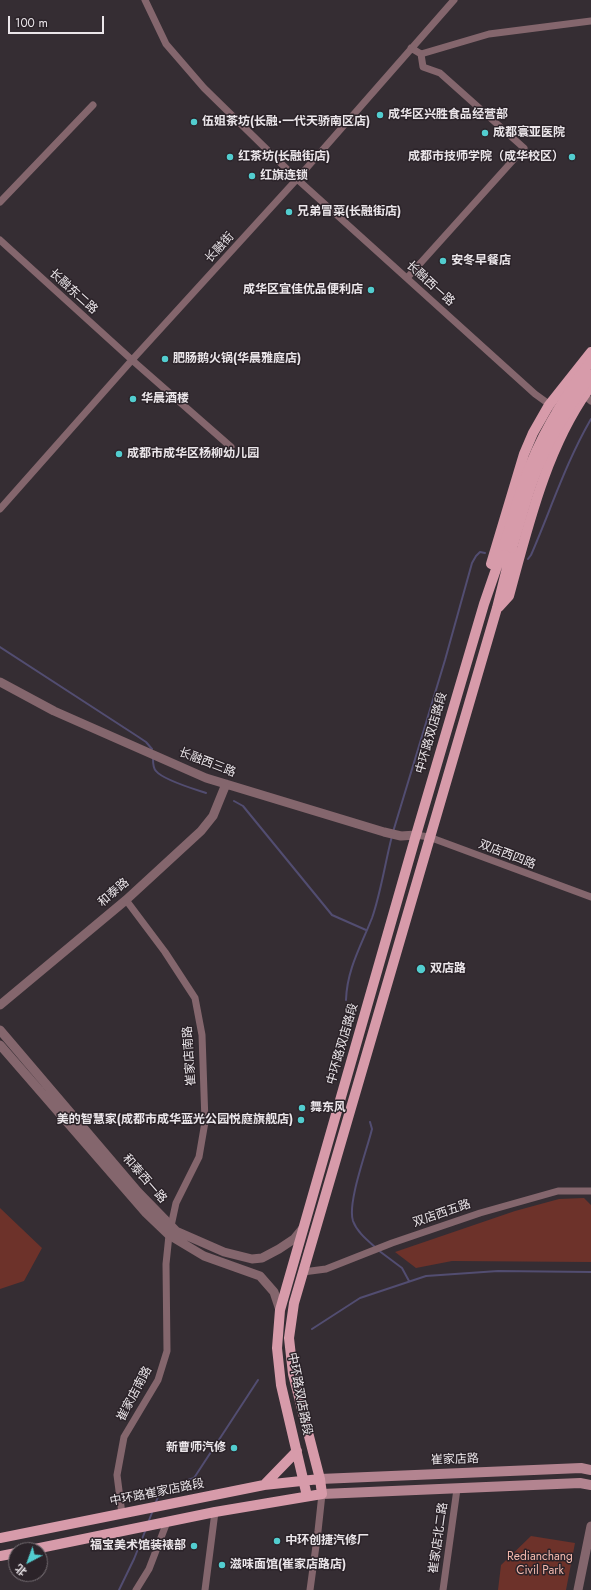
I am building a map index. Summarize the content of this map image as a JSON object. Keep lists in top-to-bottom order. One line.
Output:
{"streets":{"main road":["中环路双店路段","崔家店路","中环路崔家店路段"],"street":["长融街","长融西一路","长融东二路","长融西三路","双店西四路","和泰路","崔家店南路","和泰西一路","双店西五路","崔家店北二路"]},"crossings":[["长融街","长融西一路"],["长融街","长融东二路"],["中环路双店路段","长融西三路"],["中环路双店路段","双店西四路"],["中环路双店路段","和泰西一路"],["中环路双店路段","双店西五路"],["中环路双店路段","崔家店路"],["中环路双店路段","中环路崔家店路段"],["长融西三路","双店西四路"],["长融西三路","和泰路"],["和泰路","崔家店南路"],["崔家店南路","和泰西一路"],["崔家店南路","中环路崔家店路段"],["崔家店路","中环路崔家店路段"]],"parks":["Redianchang Civil Park"],"places":["成华区兴胜食品经营部","伍姐茶坊(长融·一代天骄南区店)","成都寰亚医院","红茶坊(长融街店)","成都市技师学院（成华校区）","红旗连锁","兄弟冒菜(长融街店)","安冬早餐店","成华区宜佳优品便利店","肥肠鹅火锅(华晨雅庭店)","华晨酒楼","成都市成华区杨柳幼儿园","双店路","舞东风","美的智慧家(成都市成华蓝光公园悦庭旗舰店)","新曹师汽修","中环创捷汽修厂","福宝美术馆装裱部","滋味面馆(崔家店路店)"],"scale_bar":"100 m","north":"bottom left"}
